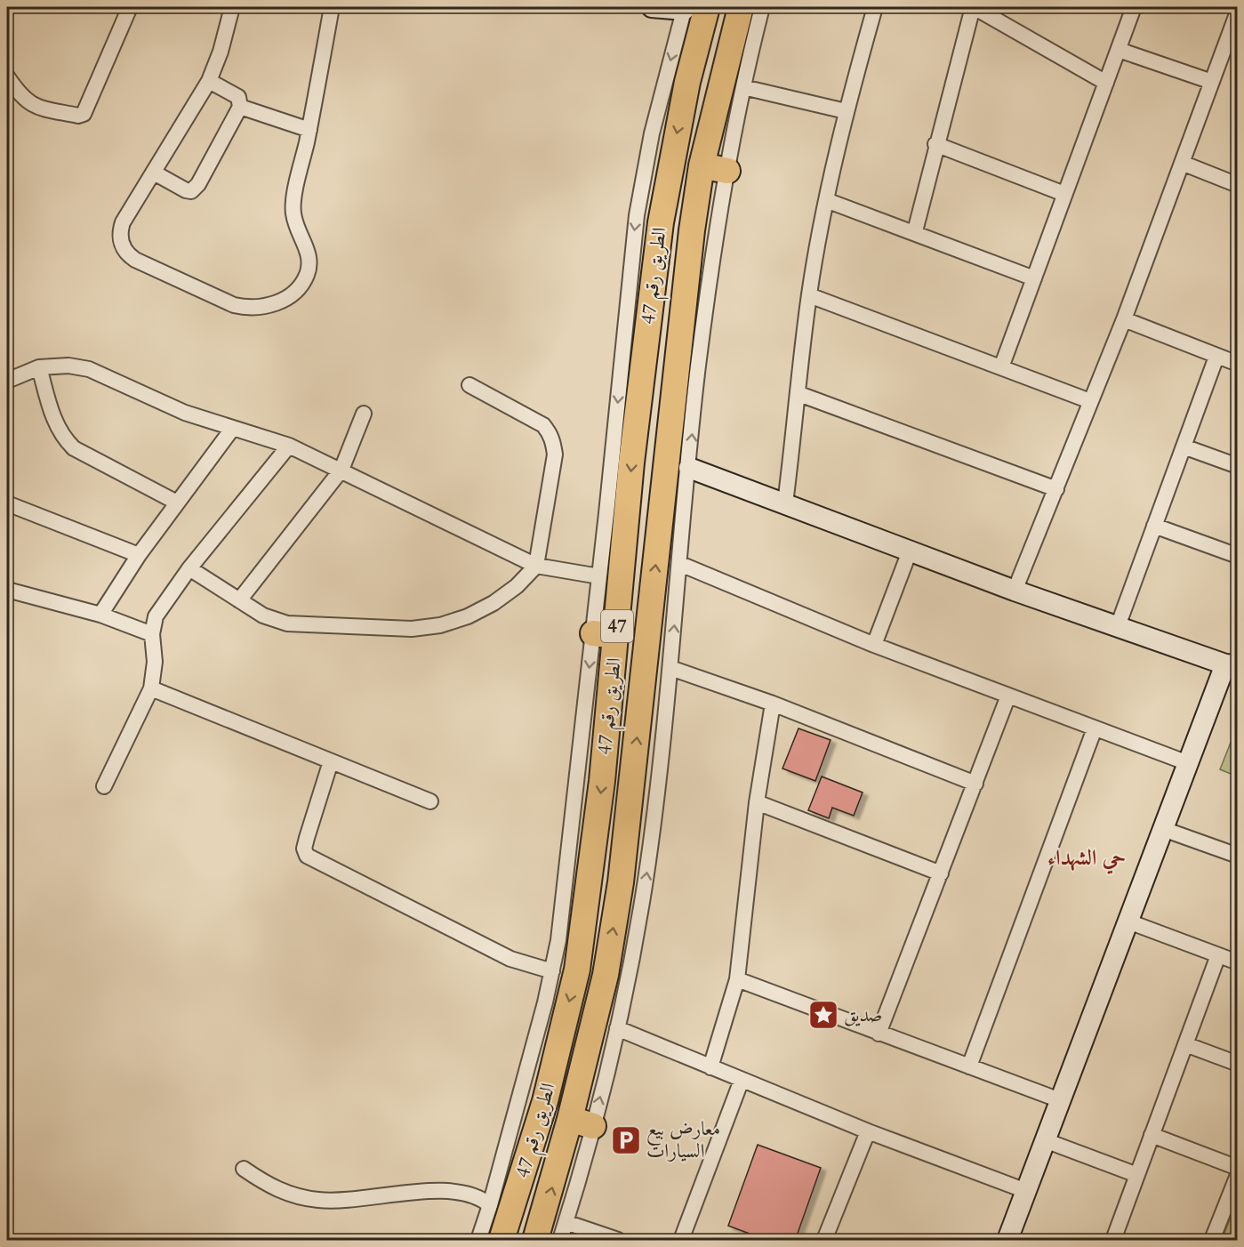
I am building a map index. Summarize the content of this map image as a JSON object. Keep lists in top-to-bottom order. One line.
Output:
{"streets":{"highway":["الطريق رقم 47","47"]},"districts":["حي الشهداء"],"places":{"place":["صديق"],"parking":["معارض بيع السيارات"]}}
